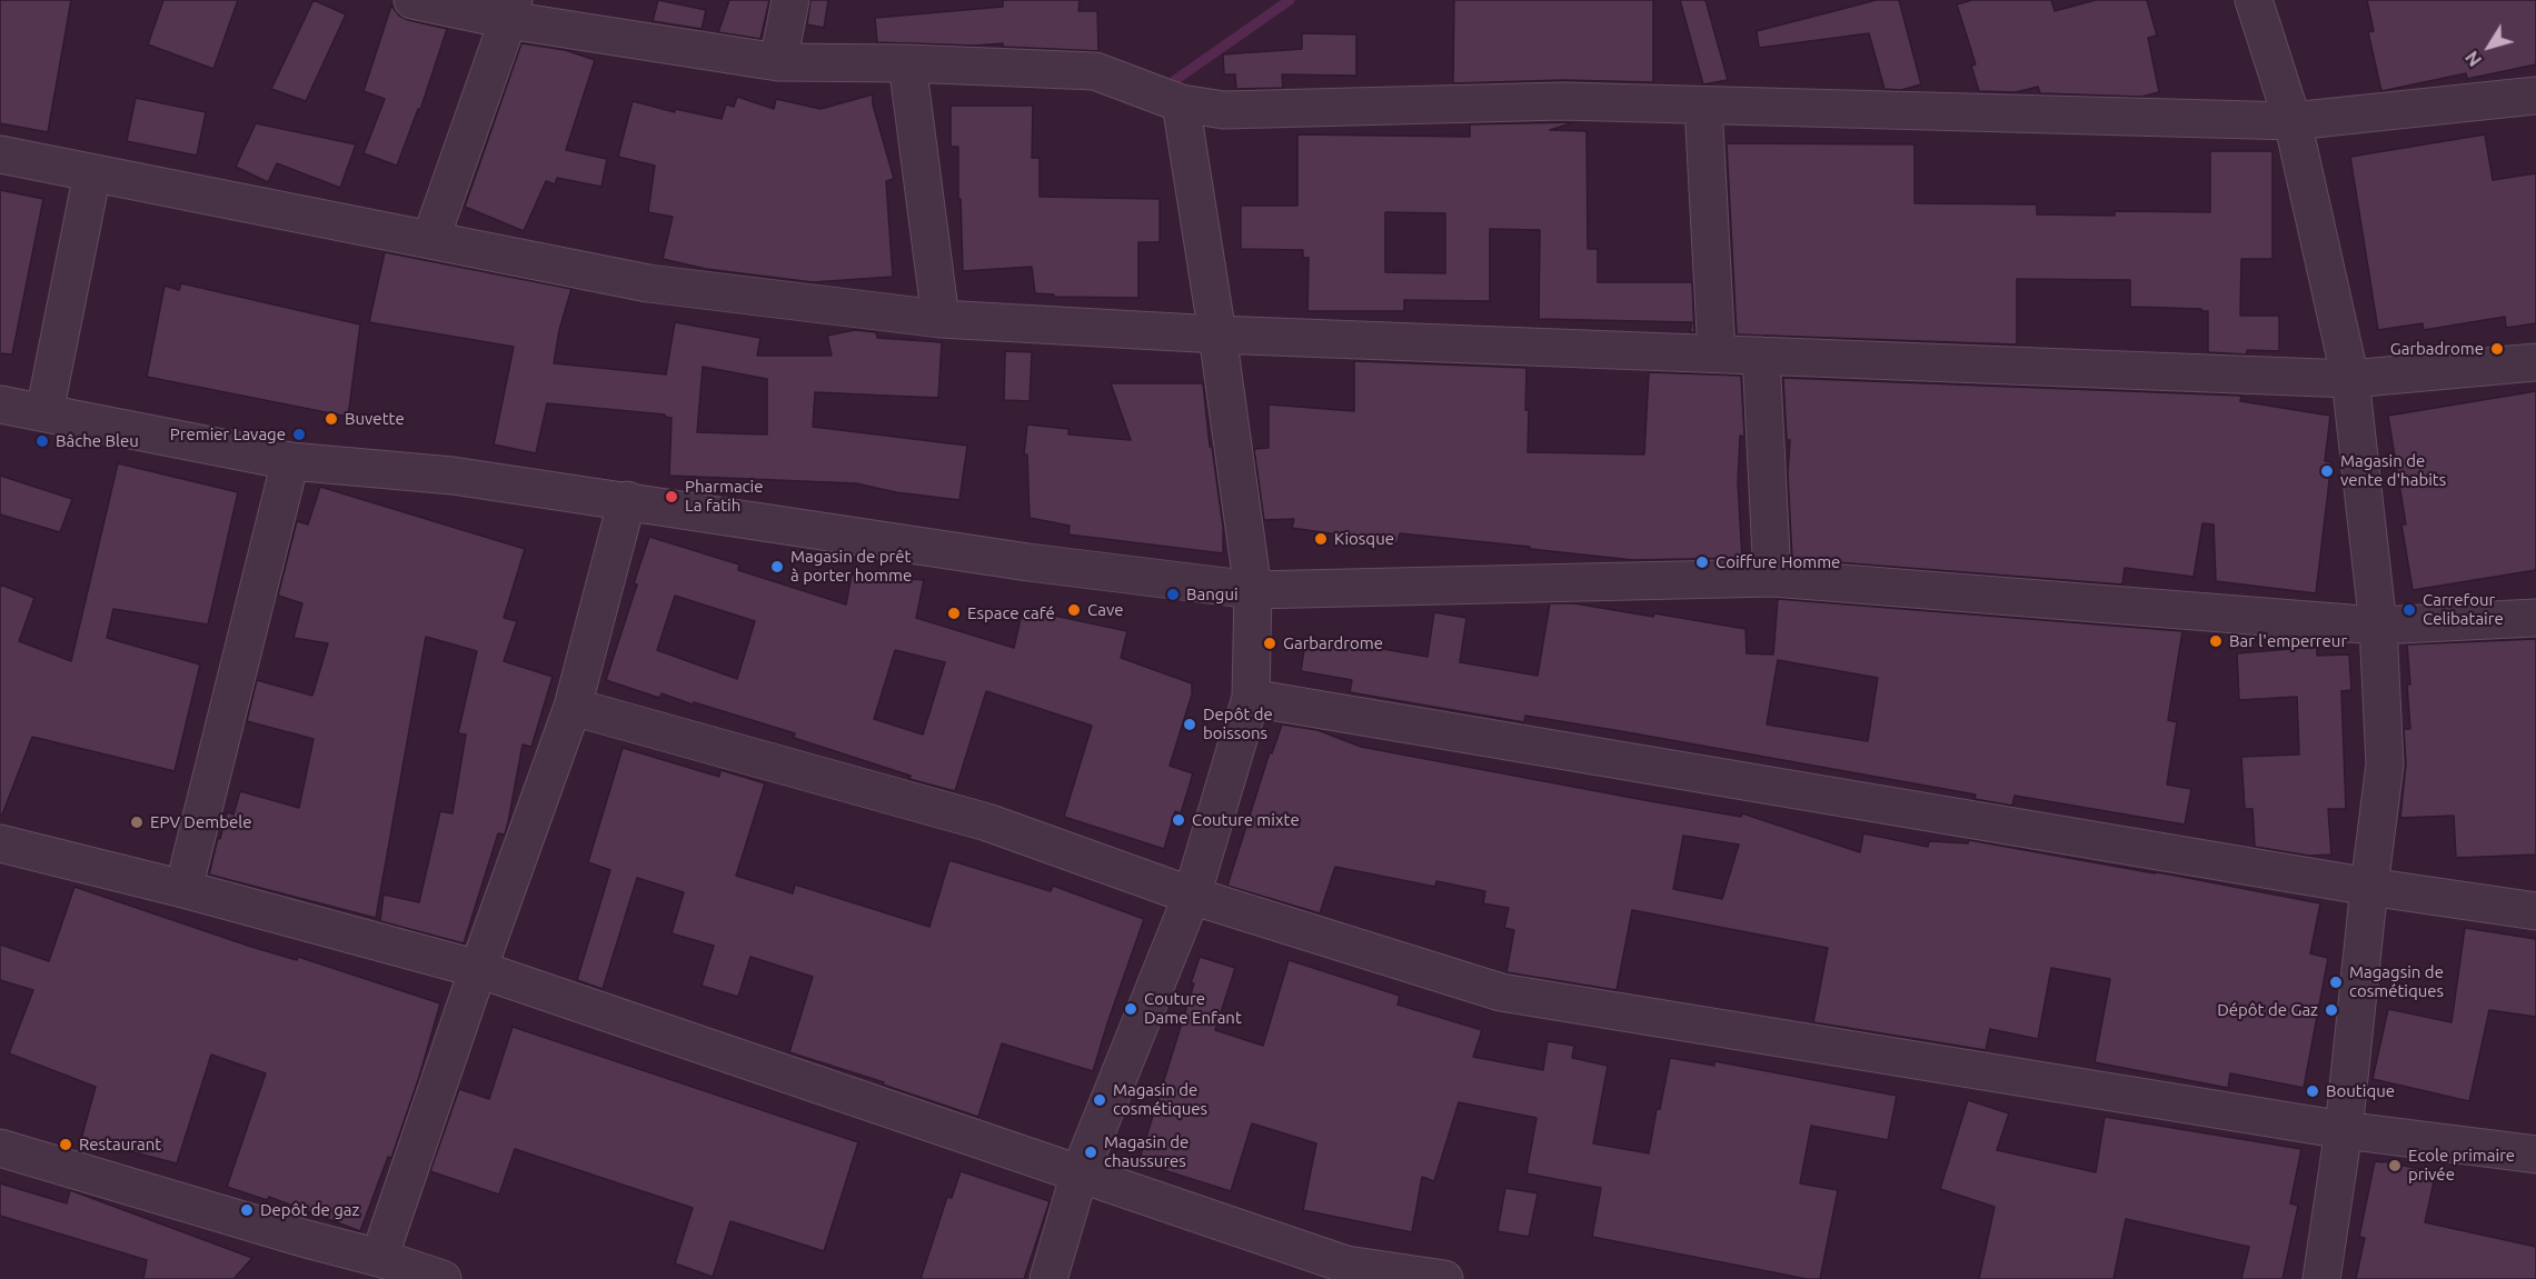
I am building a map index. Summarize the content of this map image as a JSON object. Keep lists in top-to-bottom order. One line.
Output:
{"places":["Garbadrome","Buvette","Premier Lavage","Bâche Bleu","Magasin de vente d'habits","Pharmacie La fatih","Kiosque","Coiffure Homme","Magasin de prêt à porter homme","Bangui","Cave","Carrefour Celibataire","Espace café","Bar l'emperreur","Garbardrome","Depôt de boissons","Couture mixte","EPV Dembele","Magagsin de cosmétiques","Couture Dame Enfant","Dépôt de Gaz","Boutique","Magasin de cosmétiques","Restaurant","Magasin de chaussures","Ecole primaire privée","Depôt de gaz"],"north":"bottom left"}
